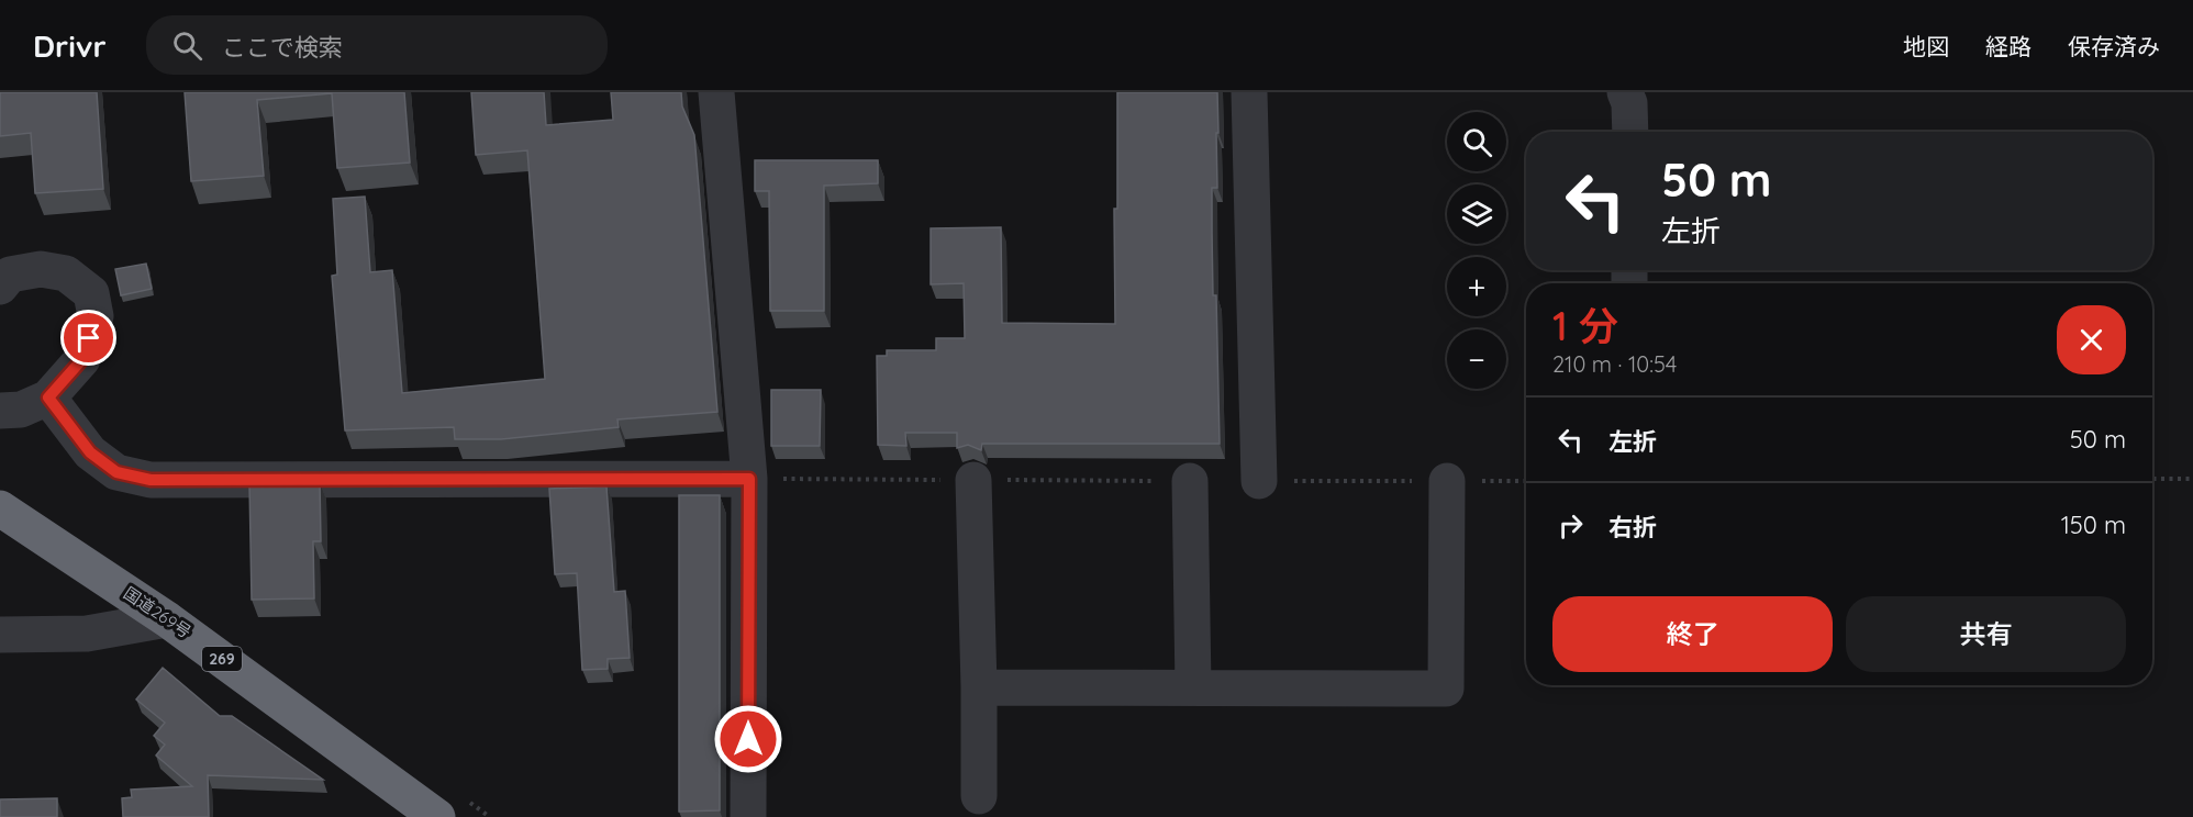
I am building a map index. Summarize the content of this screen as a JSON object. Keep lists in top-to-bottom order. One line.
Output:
{"streets":{"highway":["国道269号","269"]},"page":{"header":"Drivr","search":"ここで検索","nav":["地図","経路","保存済み"],"map_buttons":["+","−"],"turn":["50 m","左折"],"heading":["1 分","210 m · 10:54"],"list":[{"name":"左折","value":"50 m"},{"name":"右折","value":"150 m"}],"buttons":["終了","共有"]}}
